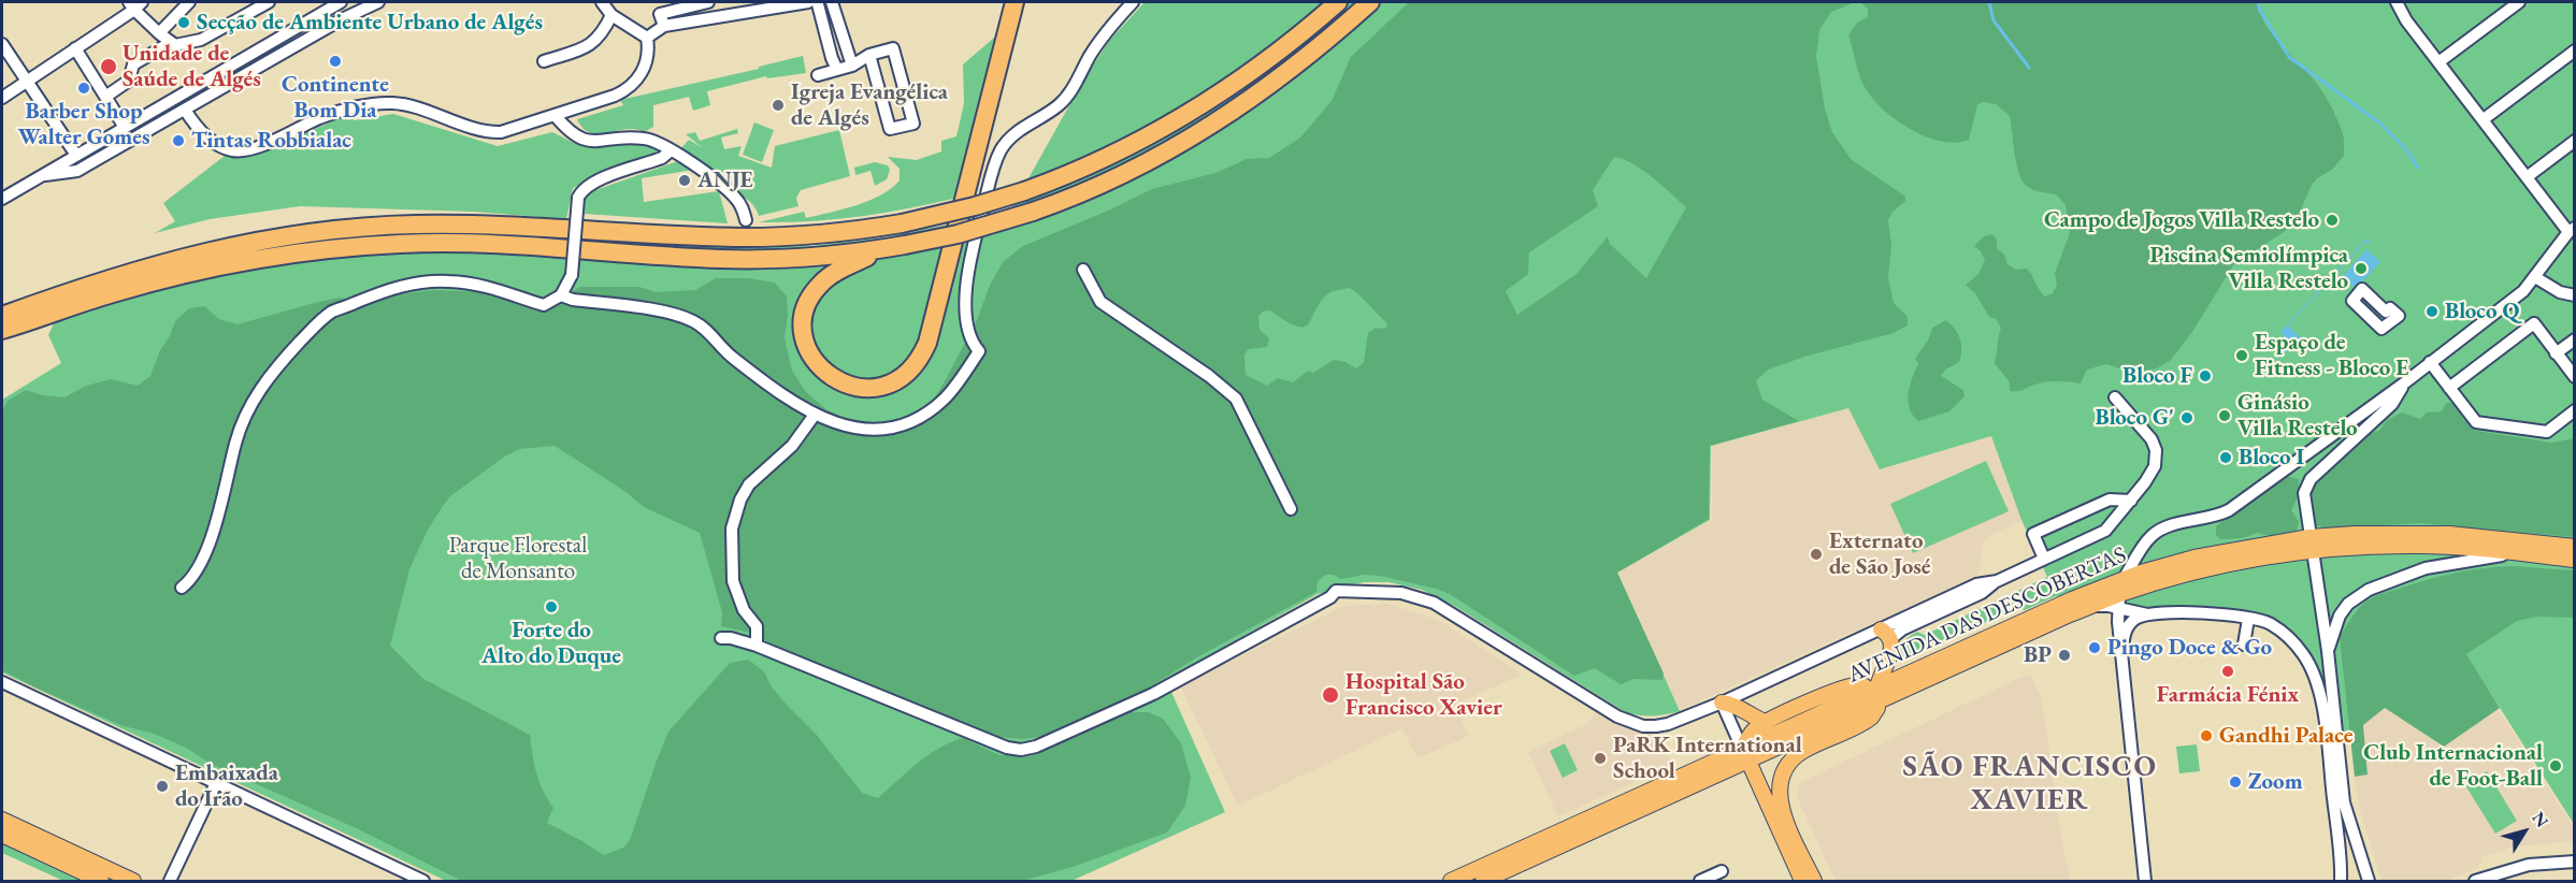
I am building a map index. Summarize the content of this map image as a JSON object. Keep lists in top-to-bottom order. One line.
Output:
{"streets":{"main road":["AVENIDA DAS DESCOBERTAS"]},"districts":["SÃO FRANCISCO XAVIER"],"parks":["Parque Florestal de Monsanto"],"places":["Secção de Ambiente Urbano de Algés","Continente Bom Dia","Unidade de Saúde de Algés","Barber Shop Walter Gomes","Igreja Evangélica de Algés","Tintas Robbialac","ANJE","Campo de Jogos Villa Restelo","Piscina Semiolímpica Villa Restelo","Bloco Q","Espaço de Fitness - Bloco E","Bloco F","Ginásio Villa Restelo","Bloco G'","Bloco I","Externato de São José","Forte do Alto do Duque","Pingo Doce & Go","BP","Farmácia Fénix","Hospital São Francisco Xavier","Gandhi Palace","PaRK International School","Club Internacional de Foot-Ball","Zoom","Embaixada do Irão"],"north":"top right"}
